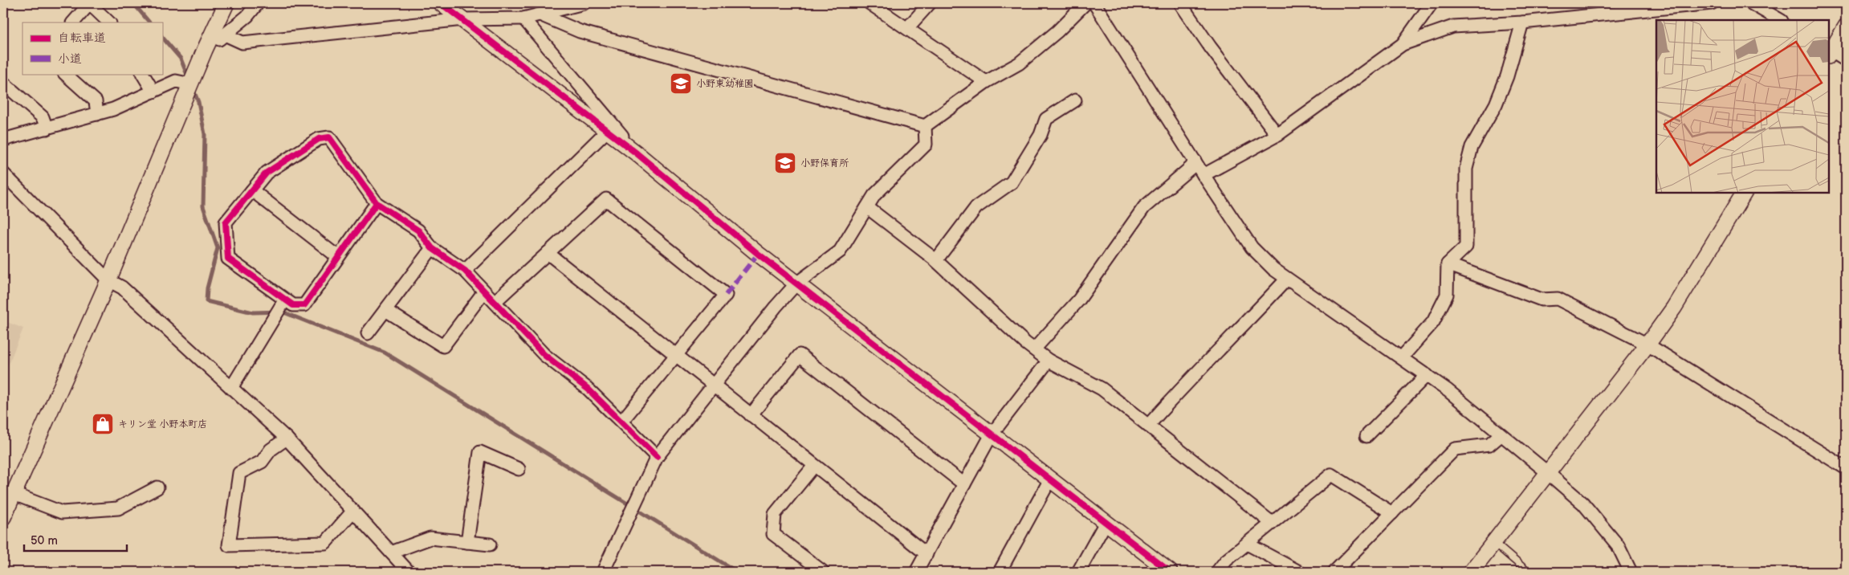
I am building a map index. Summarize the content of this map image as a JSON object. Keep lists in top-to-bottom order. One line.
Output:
{"places":{"school or university":["小野東幼稚園","小野保育所"],"shop":["キリン堂 小野本町店"]},"legend":["自転車道","小道"],"scale_bar":"50 m"}
